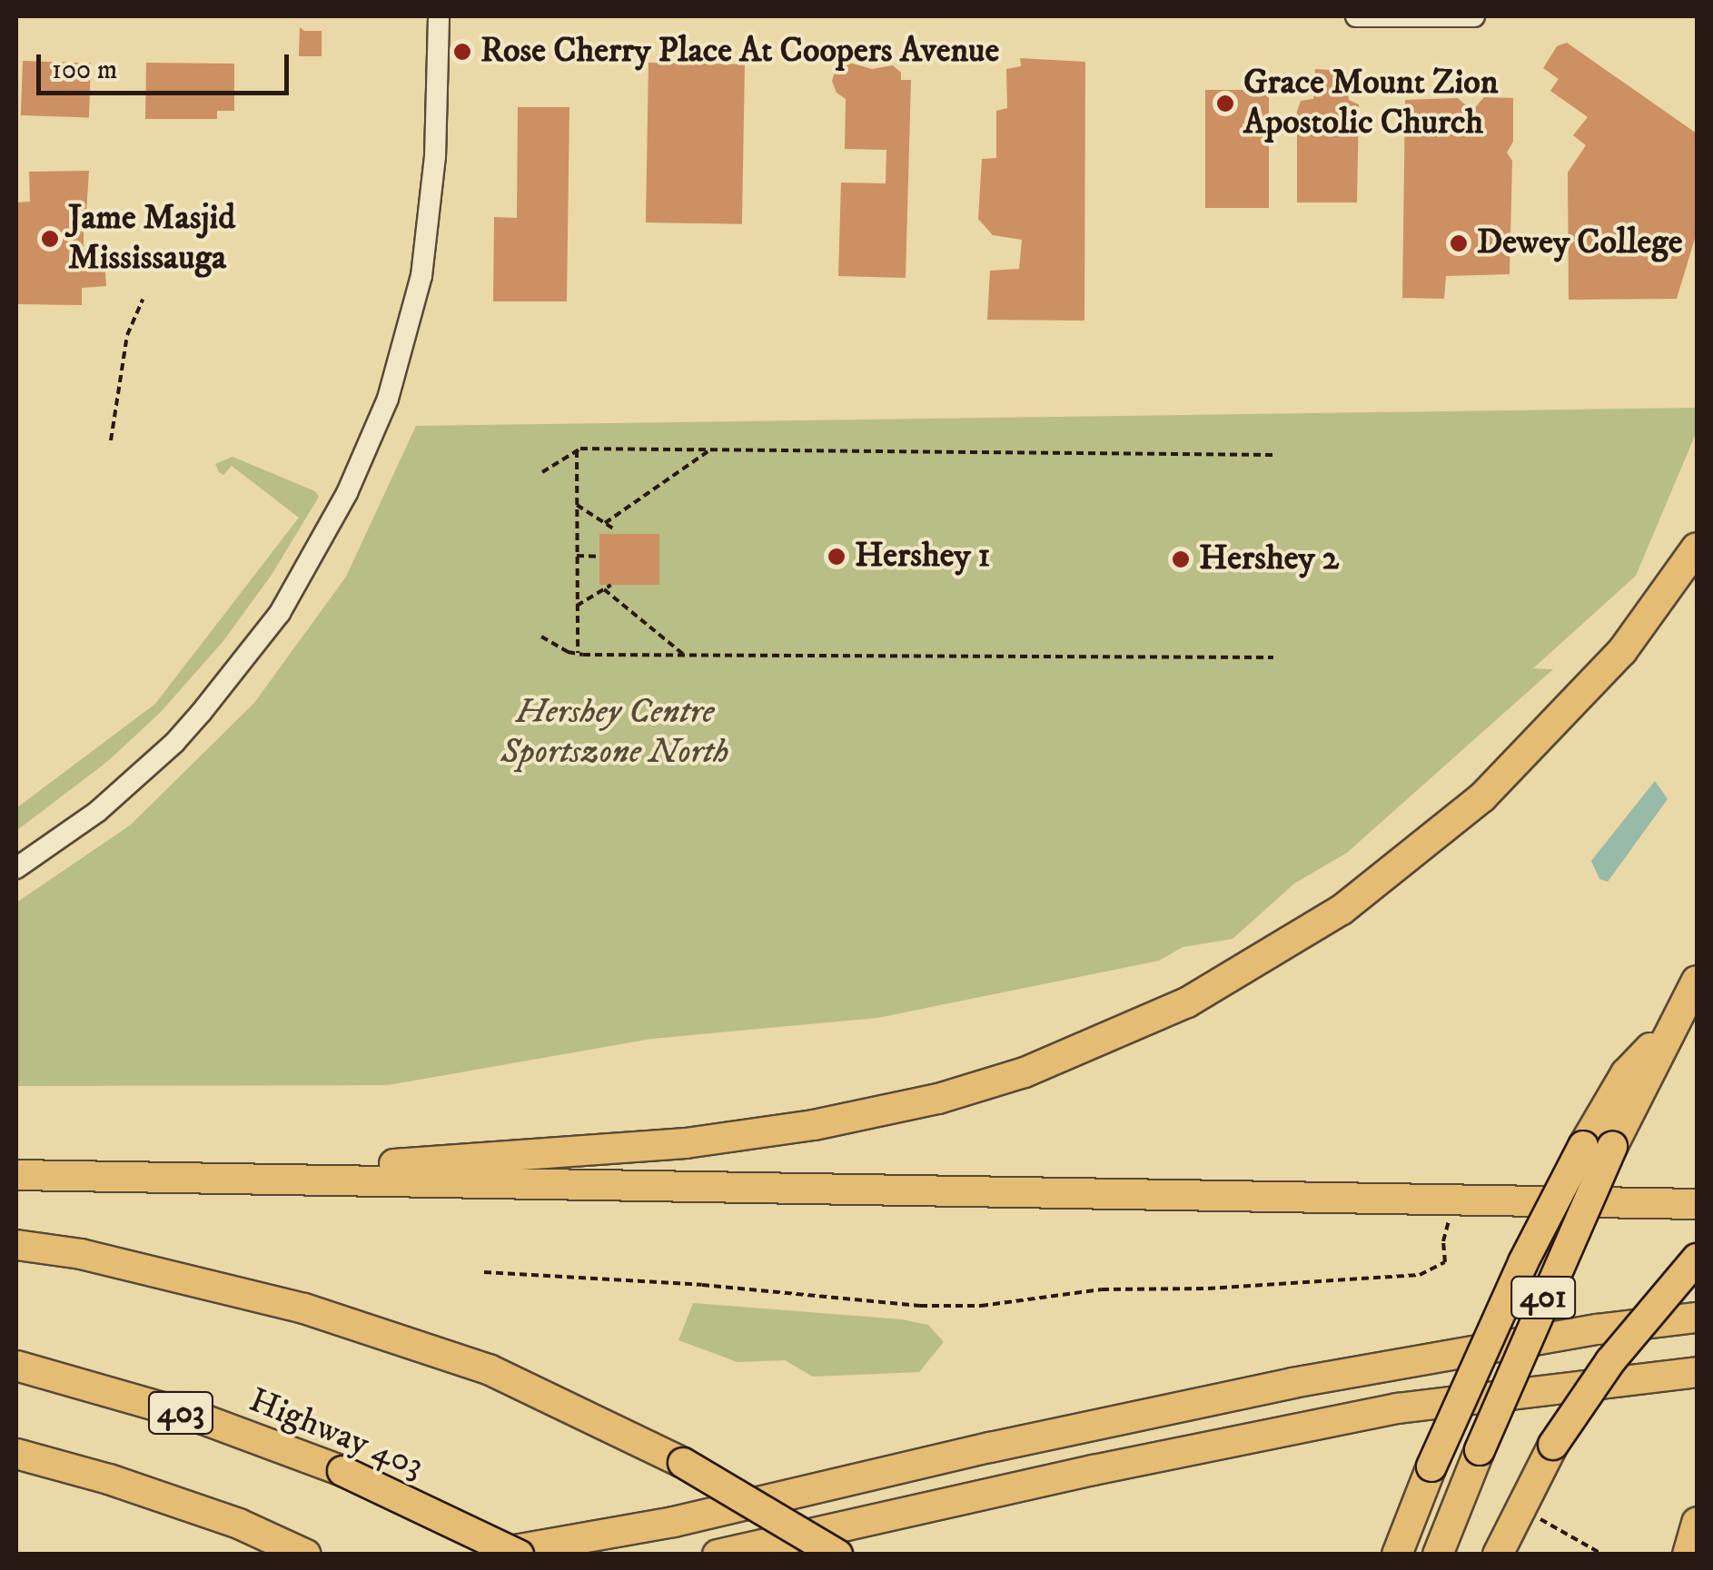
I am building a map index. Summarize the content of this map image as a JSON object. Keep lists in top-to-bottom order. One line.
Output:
{"streets":{"highway":["401","403","Highway 403"]},"parks":["Hershey Centre Sportszone North"],"places":["Rose Cherry Place At Coopers Avenue","Grace Mount Zion Apostolic Church","Jame Masjid Mississauga","Dewey College","Hershey 1","Hershey 2"],"scale_bar":"100 m"}
